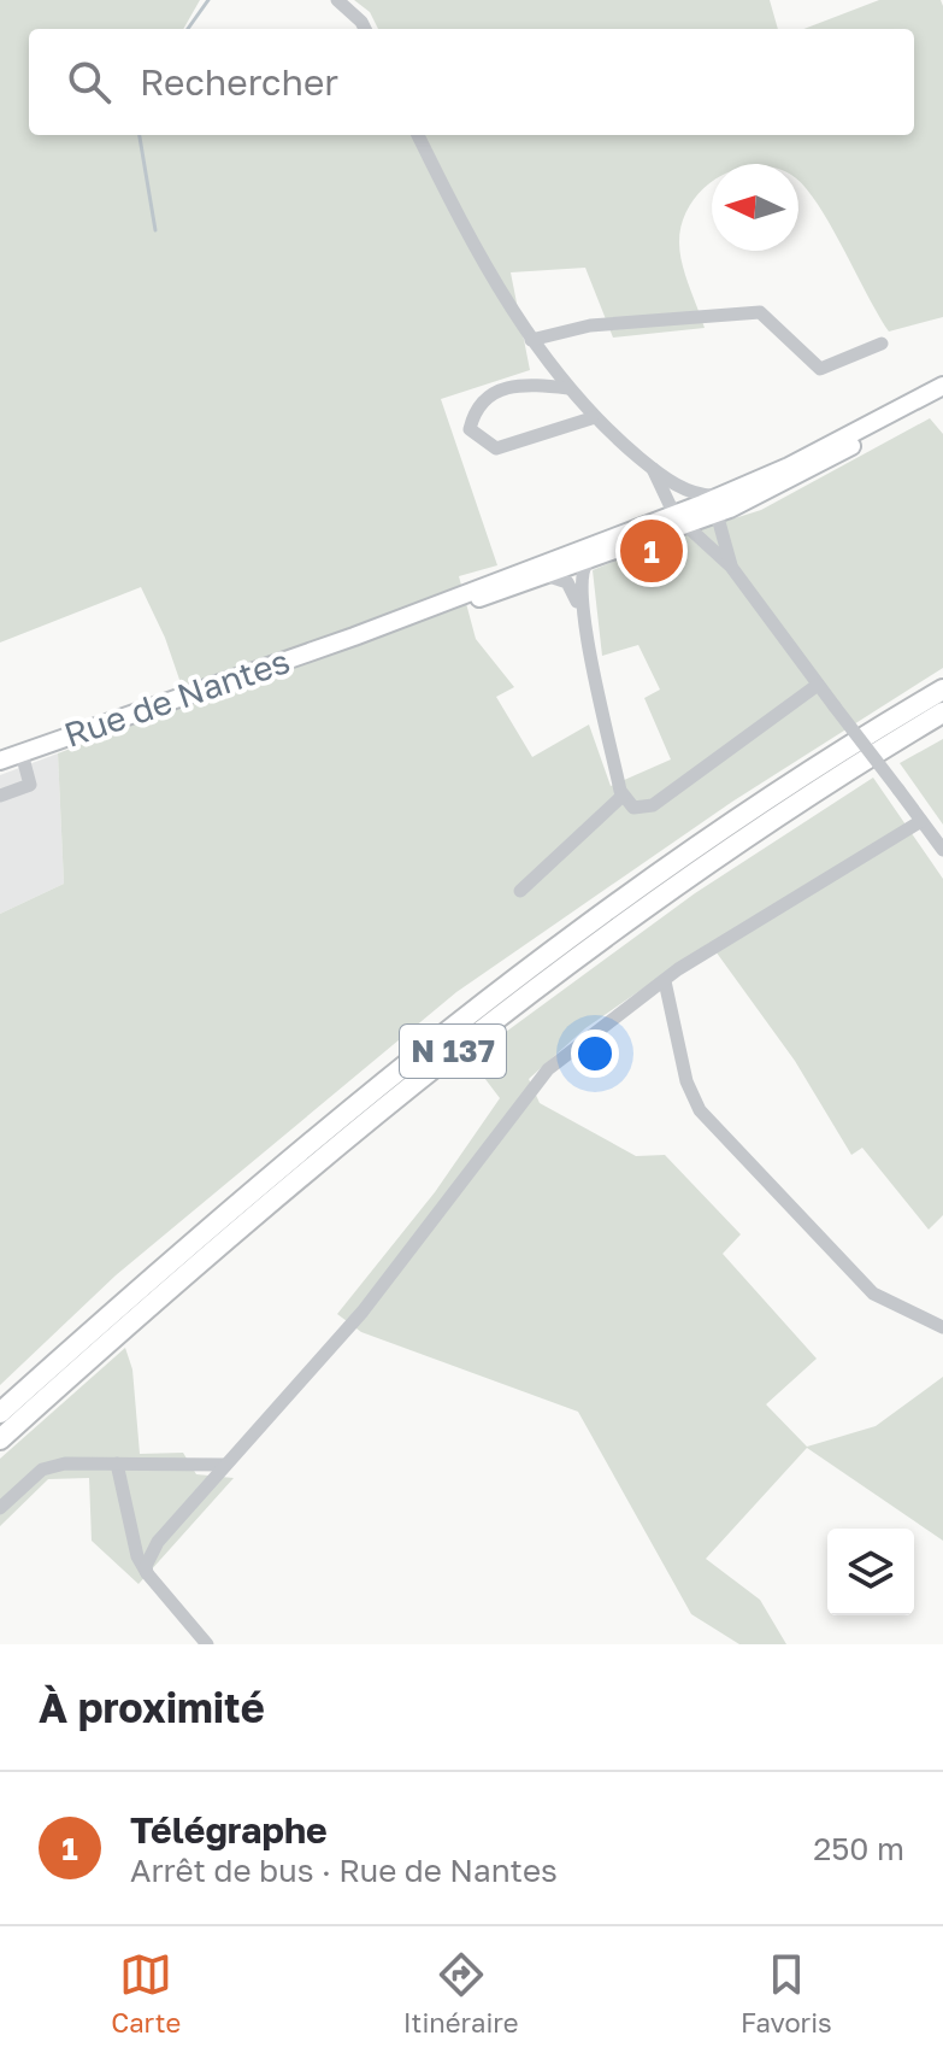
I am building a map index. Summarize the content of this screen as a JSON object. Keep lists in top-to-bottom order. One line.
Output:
{"streets":{"highway":["N 137"],"main road":["Rue de Nantes"]},"north":"left","page":{"search":"Rechercher","pins":"1","heading":"À proximité","list":[{"mark":"1","name":"Télégraphe","note":"Arrêt de bus · Rue de Nantes","value":"250 m"}],"nav":["Carte","Itinéraire","Favoris"]}}
